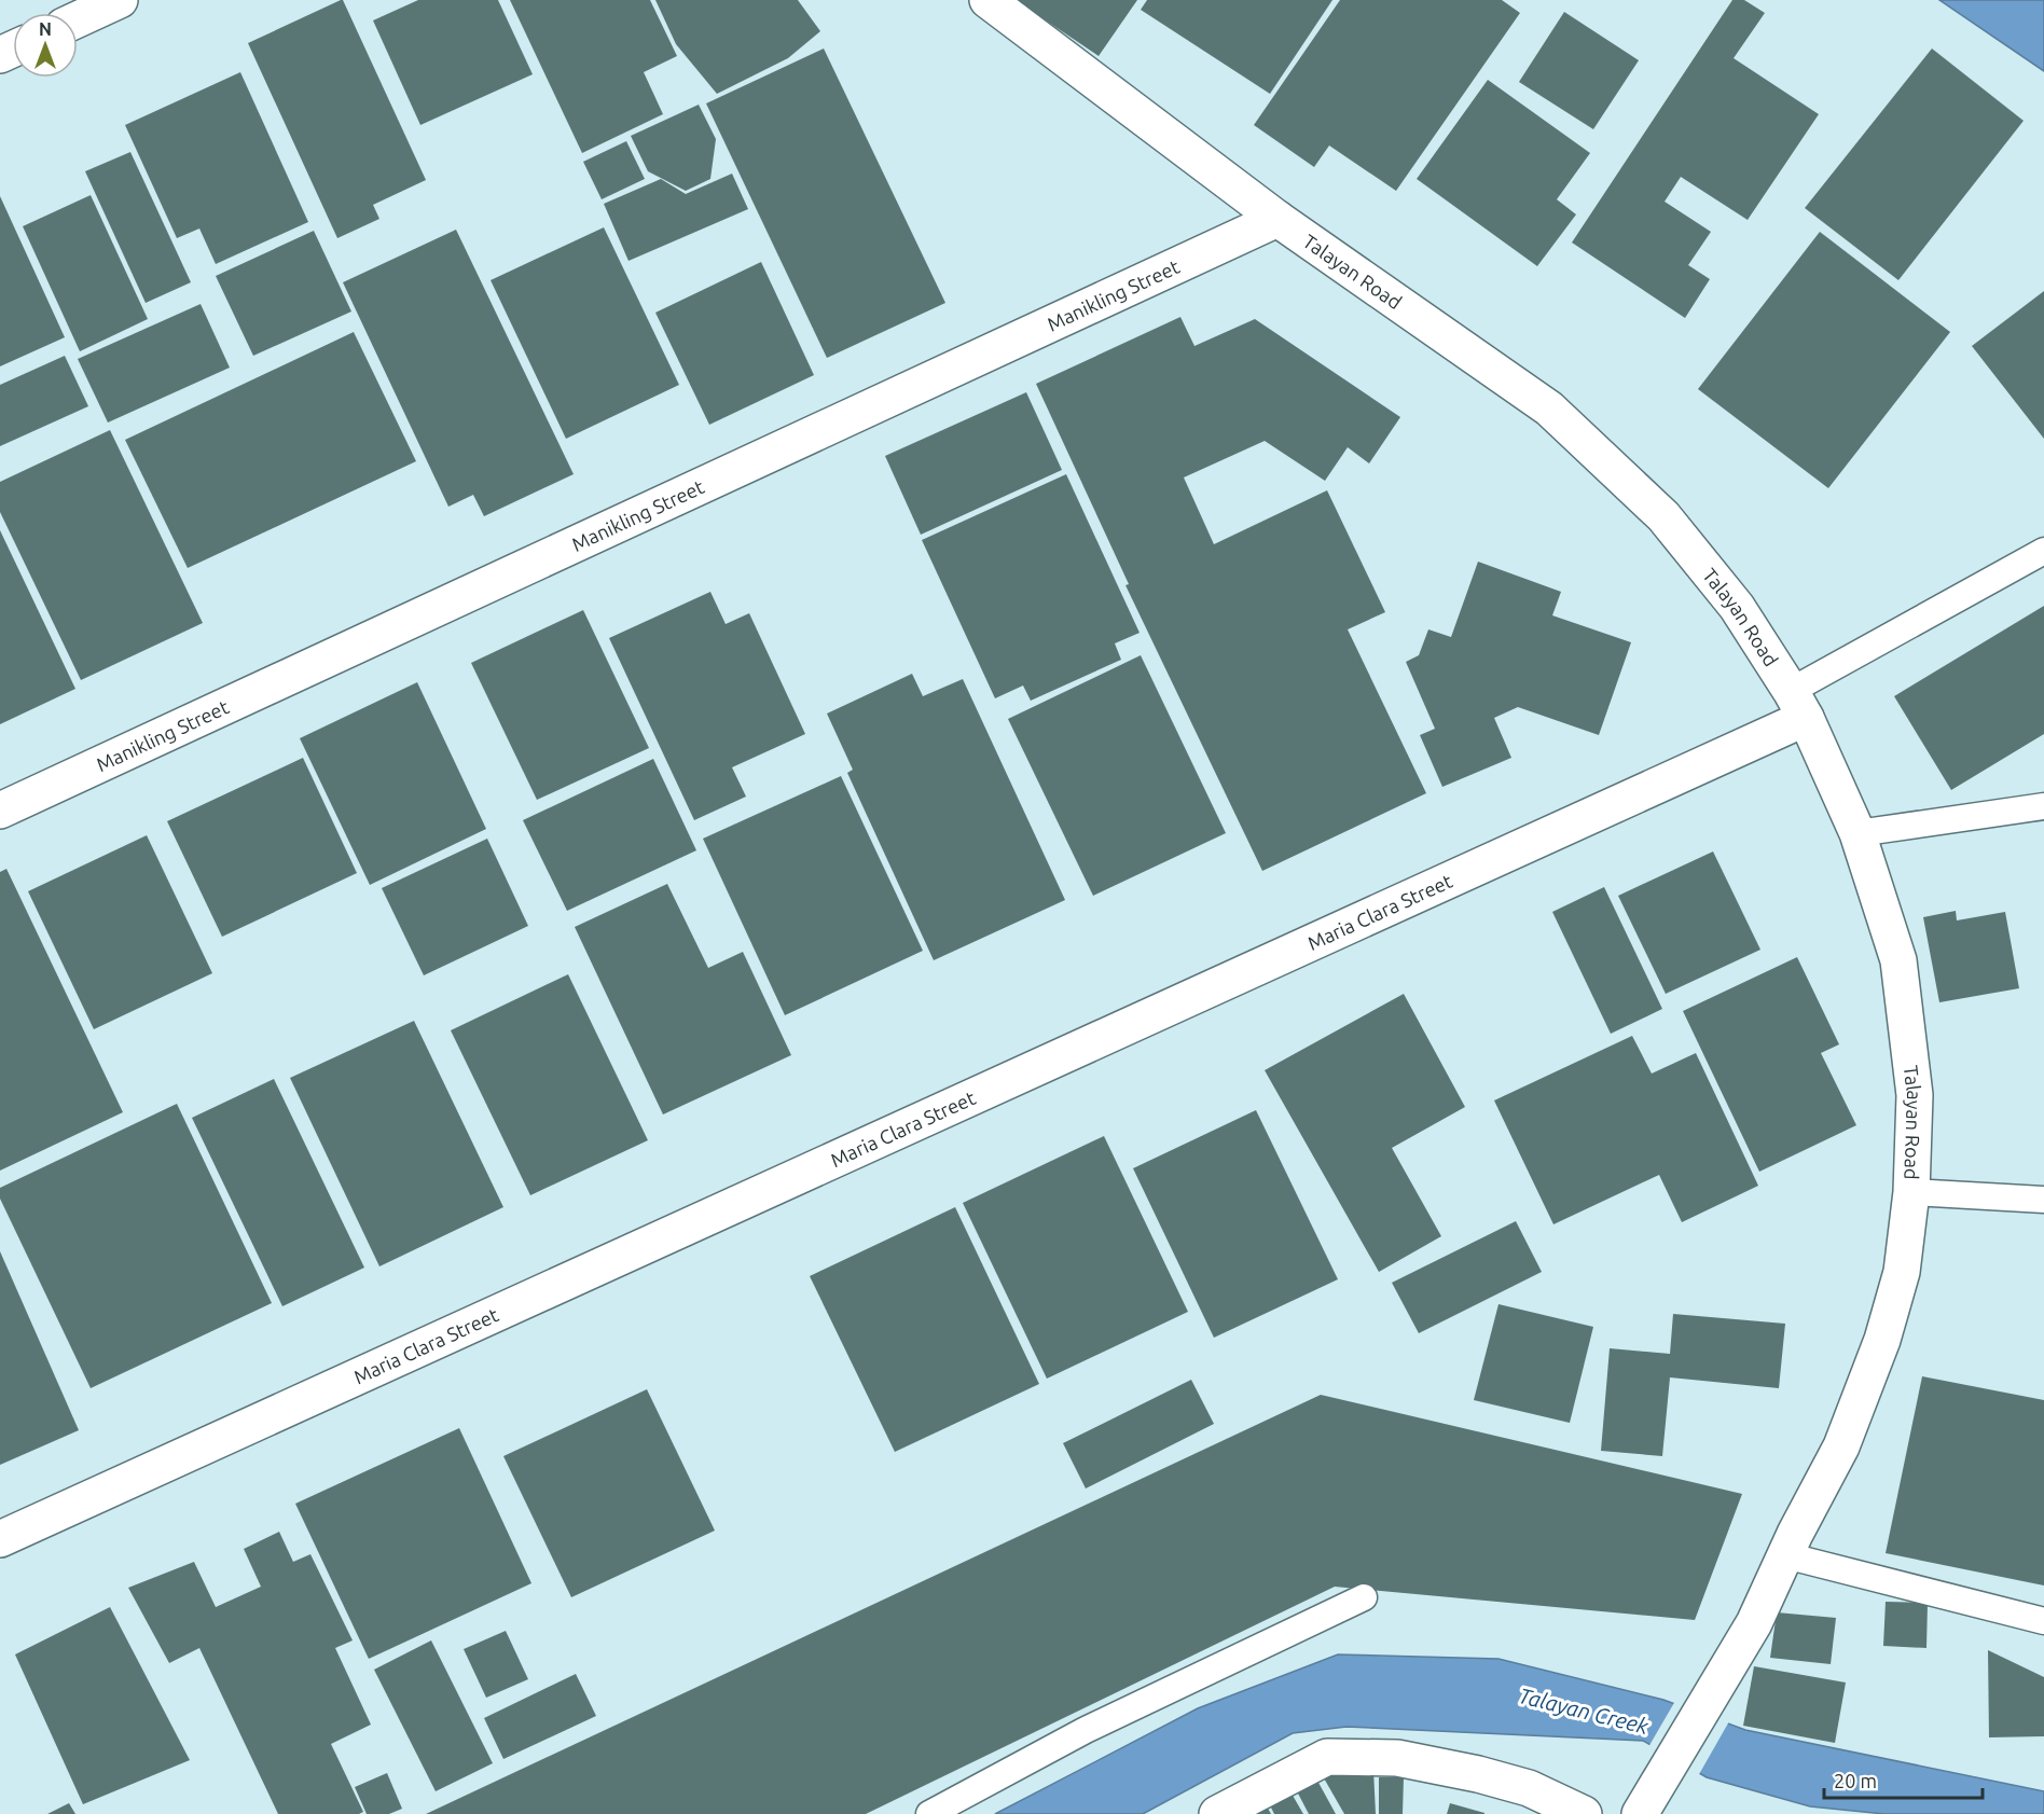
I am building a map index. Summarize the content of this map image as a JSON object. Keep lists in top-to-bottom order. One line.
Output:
{"streets":{"street":["Talayan Road","Manikling Street","Maria Clara Street"]},"crossings":[["Talayan Road","Manikling Street"],["Talayan Road","Maria Clara Street"]],"water":["Talayan Creek"],"scale_bar":"20 m","north":"top"}
